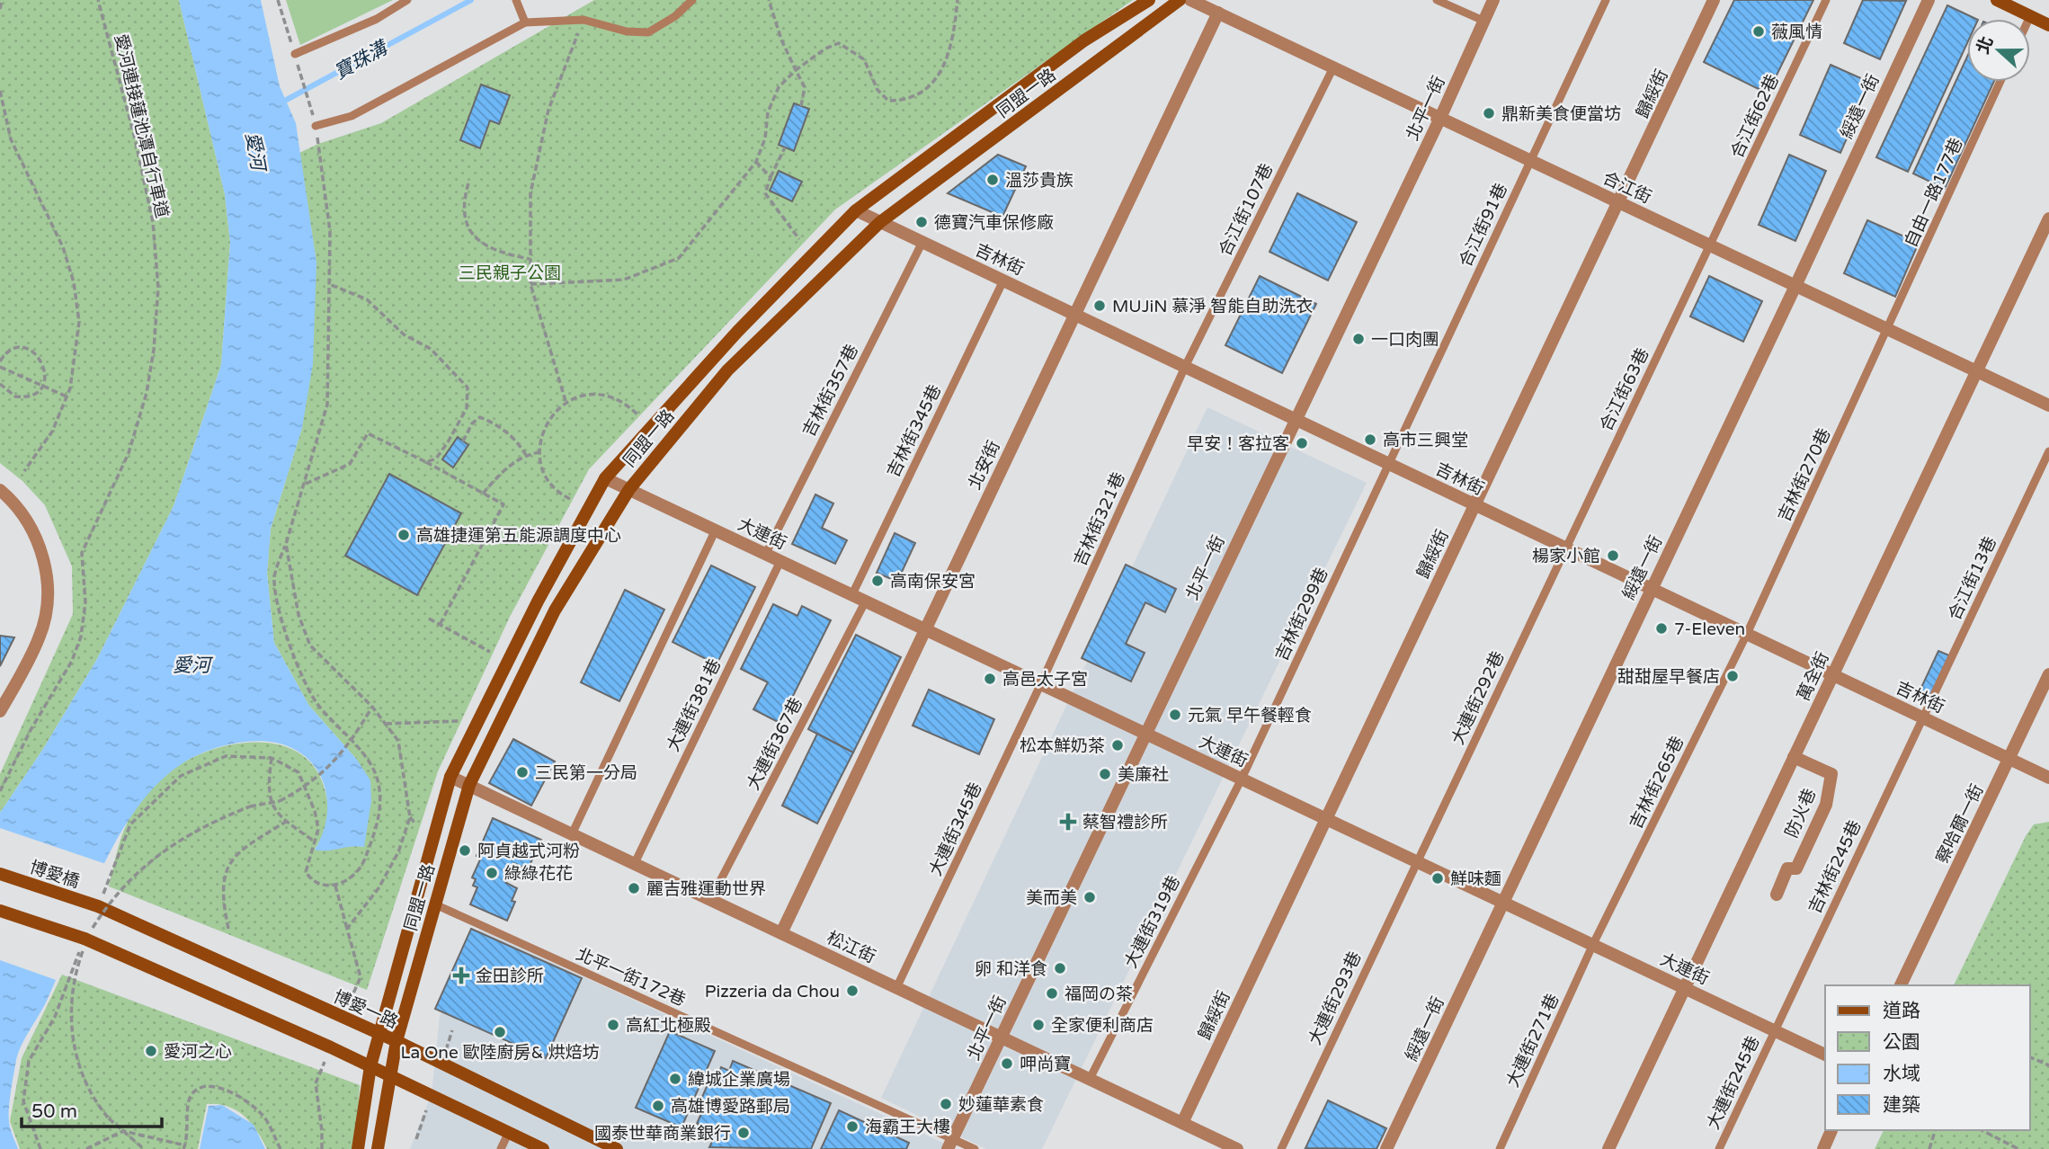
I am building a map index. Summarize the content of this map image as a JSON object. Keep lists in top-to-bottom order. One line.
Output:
{"streets":{"street":["同盟一路","歸綏街","綏遠一街","北平一街","合江街","吉林街","北安街","大連街","萬全街","防火巷","察哈爾一街","博愛橋","松江街","博愛一路"],"lane":["合江街62巷","自由一路177巷","合江街107巷","合江街91巷","合江街63巷","吉林街357巷","吉林街345巷","吉林街270巷","吉林街321巷","合江街13巷","吉林街299巷","大連街292巷","大連街381巷","大連街367巷","吉林街265巷","大連街345巷","吉林街245巷","大連街319巷","北平一街172巷","大連街293巷","大連街271巷","大連街245巷"],"path":["愛河連接蓮池潭自行車道"]},"crossings":[["同盟一路","吉林街"],["同盟一路","大連街"],["同盟一路","松江街"],["同盟一路","北平一街172巷"],["同盟一路","博愛一路"],["歸綏街","合江街"],["歸綏街","吉林街"],["歸綏街","大連街"],["歸綏街","松江街"],["綏遠一街","合江街"],["綏遠一街","吉林街"],["綏遠一街","大連街"],["北平一街","合江街"],["北平一街","吉林街"],["北平一街","大連街"],["北平一街","松江街"],["北平一街","北平一街172巷"],["合江街62巷","合江街"],["合江街62巷","合江街63巷"],["合江街","自由一路177巷"],["合江街","合江街107巷"],["合江街","合江街91巷"],["合江街","合江街63巷"],["合江街","北安街"],["合江街","吉林街270巷"],["合江街","萬全街"],["自由一路177巷","吉林街270巷"],["合江街107巷","吉林街"],["合江街107巷","吉林街321巷"],["合江街91巷","吉林街"],["合江街91巷","吉林街299巷"],["吉林街","合江街63巷"],["吉林街","吉林街357巷"],["吉林街","吉林街345巷"],["吉林街","北安街"],["吉林街","吉林街270巷"],["吉林街","吉林街321巷"],["吉林街","合江街13巷"],["吉林街","吉林街299巷"],["吉林街","萬全街"],["吉林街","大連街292巷"],["吉林街","吉林街265巷"],["吉林街","察哈爾一街"],["吉林街","吉林街245巷"],["合江街63巷","大連街292巷"],["吉林街357巷","大連街"],["吉林街345巷","大連街"],["北安街","大連街"],["北安街","松江街"],["吉林街270巷","吉林街265巷"],["吉林街321巷","大連街"],["吉林街321巷","大連街345巷"],["大連街","吉林街299巷"],["大連街","萬全街"],["大連街","大連街292巷"],["大連街","大連街381巷"],["大連街","大連街367巷"],["大連街","吉林街265巷"],["大連街","大連街345巷"],["大連街","吉林街245巷"],["大連街","大連街319巷"],["大連街","大連街293巷"],["大連街","大連街271巷"],["大連街","大連街245巷"],["合江街13巷","吉林街245巷"],["吉林街299巷","大連街319巷"],["萬全街","防火巷"],["大連街292巷","大連街293巷"],["大連街381巷","松江街"],["大連街367巷","松江街"],["吉林街265巷","大連街271巷"],["大連街345巷","松江街"],["吉林街245巷","大連街245巷"],["博愛橋","博愛一路"],["大連街319巷","松江街"]],"water":["寶珠溝","愛河"],"parks":["三民親子公園"],"places":{"other":["薇風情","鼎新美食便當坊","溫莎貴族","德寶汽車保修廠","MUJiN 慕淨 智能自助洗衣","一口肉團","高市三興堂","早安！客拉客","高雄捷運第五能源調度中心","楊家小館","高南保安宮","7-Eleven","甜甜屋早餐店","高邑太子宮","元氣 早午餐輕食","松本鮮奶茶","三民第一分局","美廉社","阿貞越式河粉","綠綠花花","鮮味麵","麗吉雅運動世界","美而美","卵 和洋食","Pizzeria da Chou","福岡の茶","高紅北極殿","全家便利商店","La One 歐陸廚房& 烘焙坊","愛河之心","呷尚寶","緯城企業廣場","妙蓮華素食","高雄博愛路郵局","海霸王大樓","國泰世華商業銀行"],"health":["蔡智禮診所","金田診所"]},"legend":["道路","公園","水域","建築"],"scale_bar":"50 m","north":"left"}
